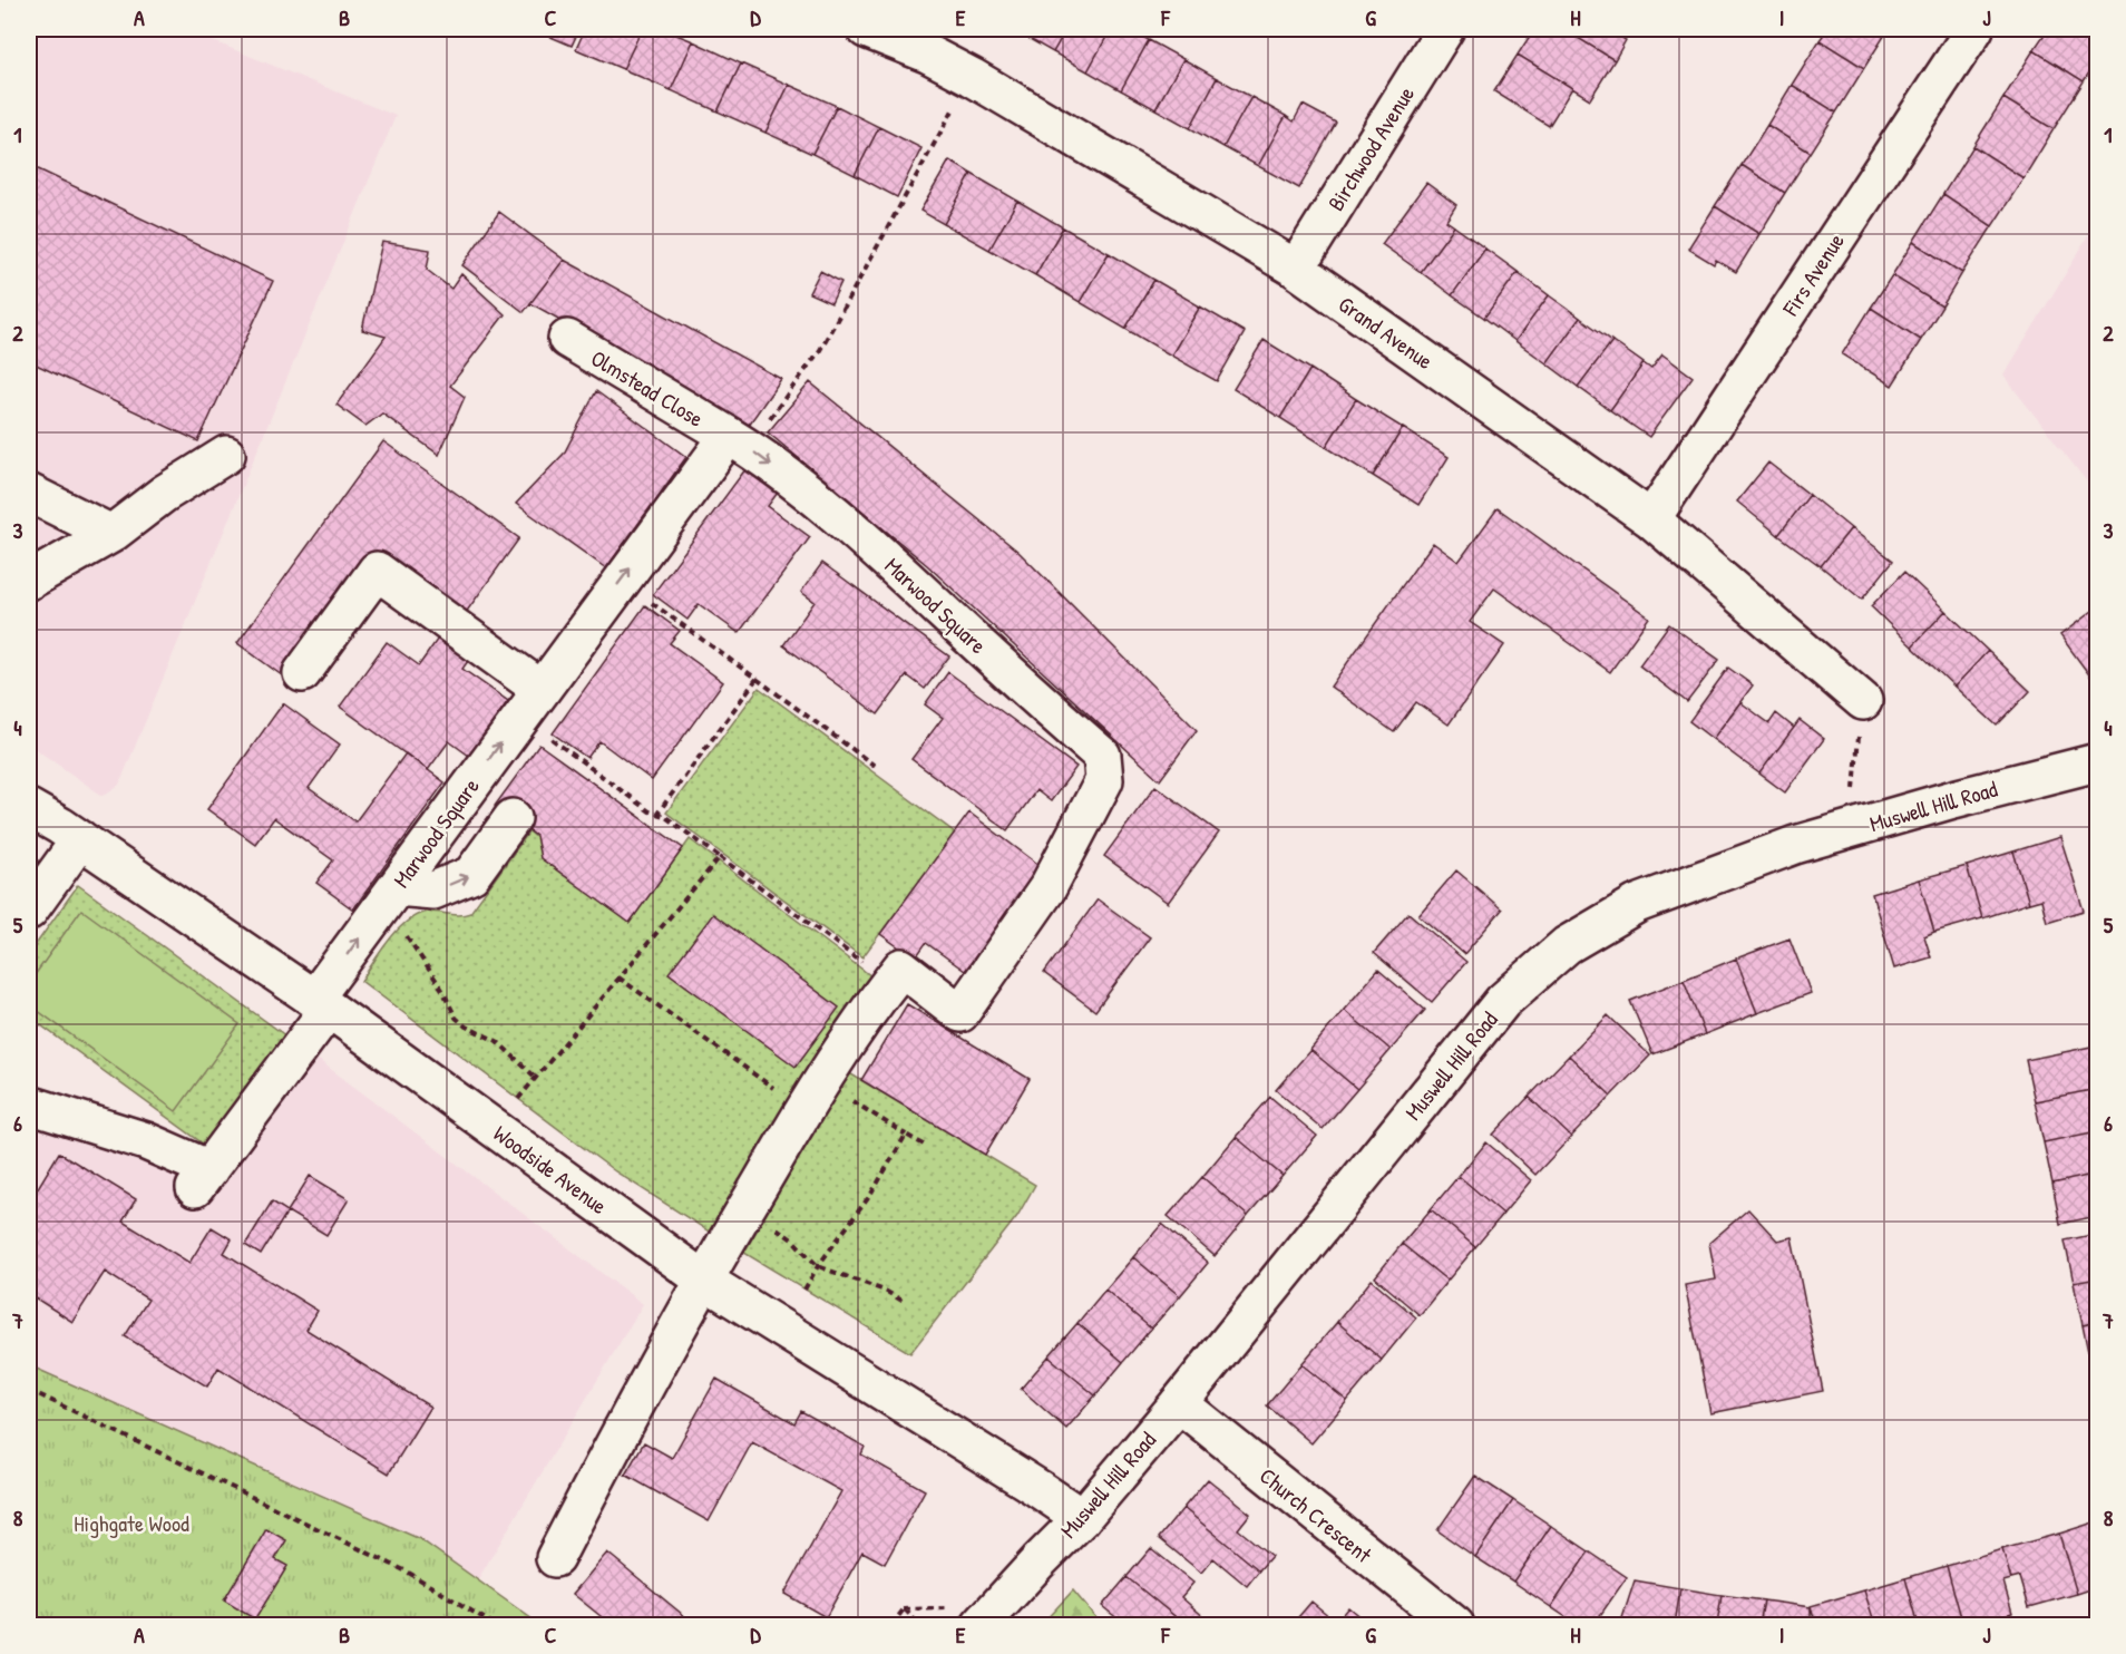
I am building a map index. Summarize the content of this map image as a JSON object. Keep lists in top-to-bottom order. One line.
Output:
{"streets":{"street":["Birchwood Avenue","Firs Avenue","Grand Avenue","Olmstead Close","Marwood Square","Muswell Hill Road","Woodside Avenue","Church Crescent"]},"crossings":[["Birchwood Avenue","Grand Avenue"],["Firs Avenue","Grand Avenue"],["Olmstead Close","Marwood Square"],["Marwood Square","Woodside Avenue"],["Muswell Hill Road","Woodside Avenue"],["Muswell Hill Road","Church Crescent"]],"parks":["Highgate Wood"],"grid":{"columns":["A","B","C","D","E","F","G","H","I","J"],"rows":["1","2","3","4","5","6","7","8"]}}
